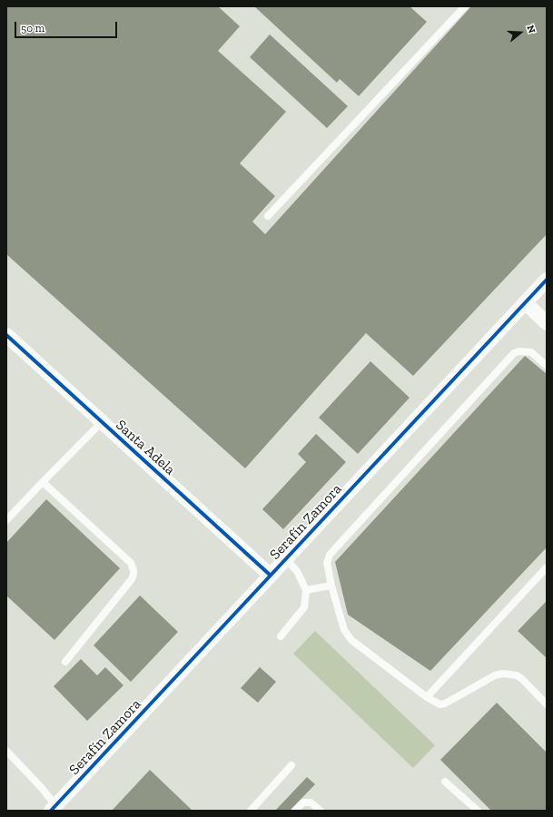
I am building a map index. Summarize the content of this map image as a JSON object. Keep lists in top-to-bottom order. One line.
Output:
{"streets":{"street":["Santa Adela","Serafín Zamora"]},"crossings":[["Santa Adela","Serafín Zamora"]],"scale_bar":"50 m","north":"right"}
